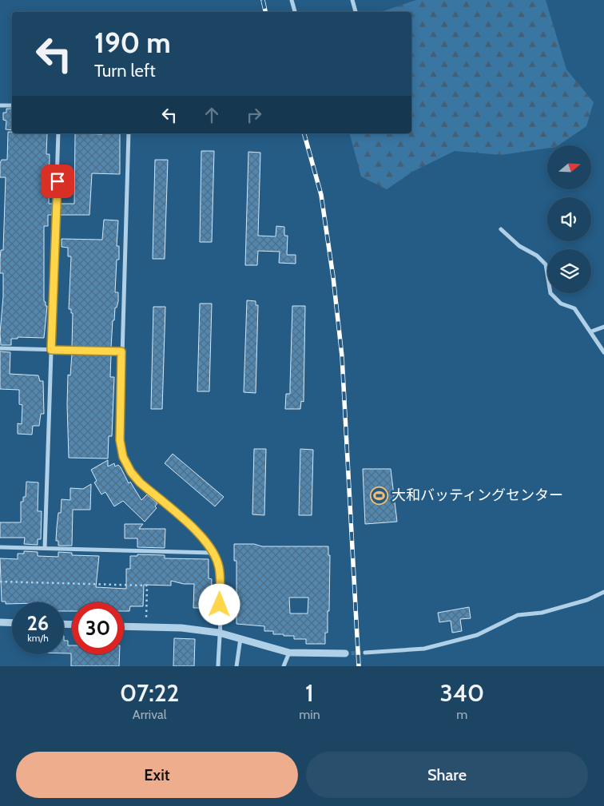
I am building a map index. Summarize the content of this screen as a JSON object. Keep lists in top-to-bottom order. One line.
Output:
{"places":{"sports":["大和バッティングセンター"]},"north":"right","page":{"turn":["190 m","Turn left"],"speed":"26 km/h","limit":"30","eta":["07:22","Arrival","1","min","340","m"],"buttons":["Exit","Share"]}}
